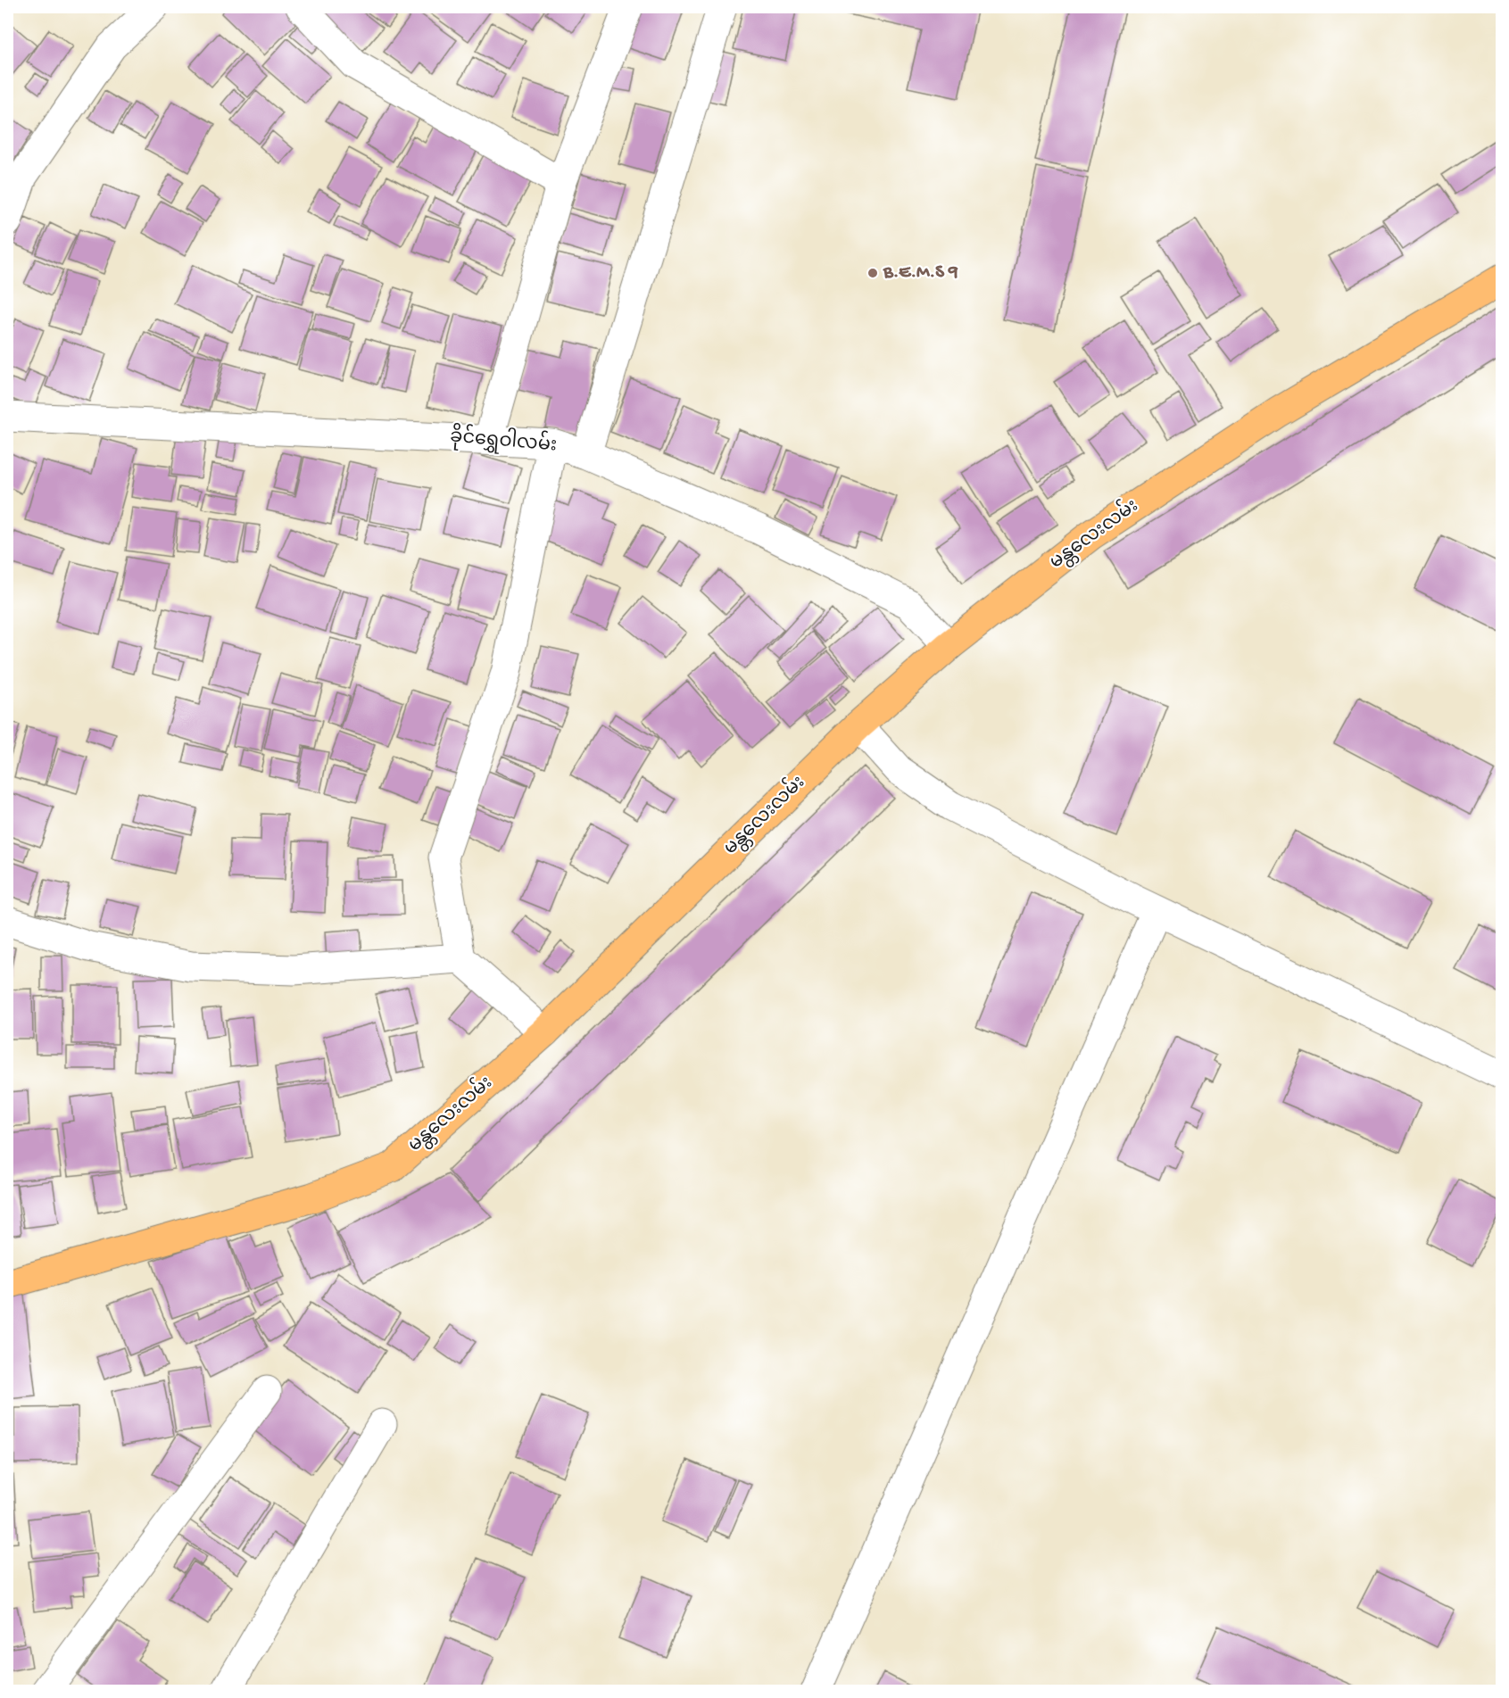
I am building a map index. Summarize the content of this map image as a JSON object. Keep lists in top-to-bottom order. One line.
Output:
{"streets":{"main road":["မန္တလေးလမ်း"],"street":["ခိုင်ရွှေဝါလမ်း"]},"crossings":[["ခိုင်ရွှေဝါလမ်း","မန္တလေးလမ်း"]],"places":["B.E.M.S 9"]}
